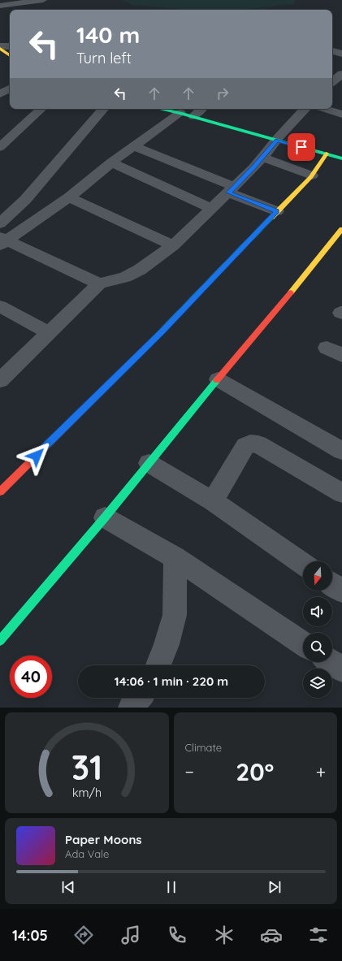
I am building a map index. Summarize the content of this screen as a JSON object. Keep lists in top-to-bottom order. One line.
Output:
{"north":"bottom","page":{"turn":["140 m","Turn left"],"limit":"40","trip":"14:06 · 1 min · 220 m","tile":"Climate","heat":["−","20°","+"],"song":["Paper Moons","Ada Vale"],"tabs":"14:05","gauge":["31","km/h"]}}
